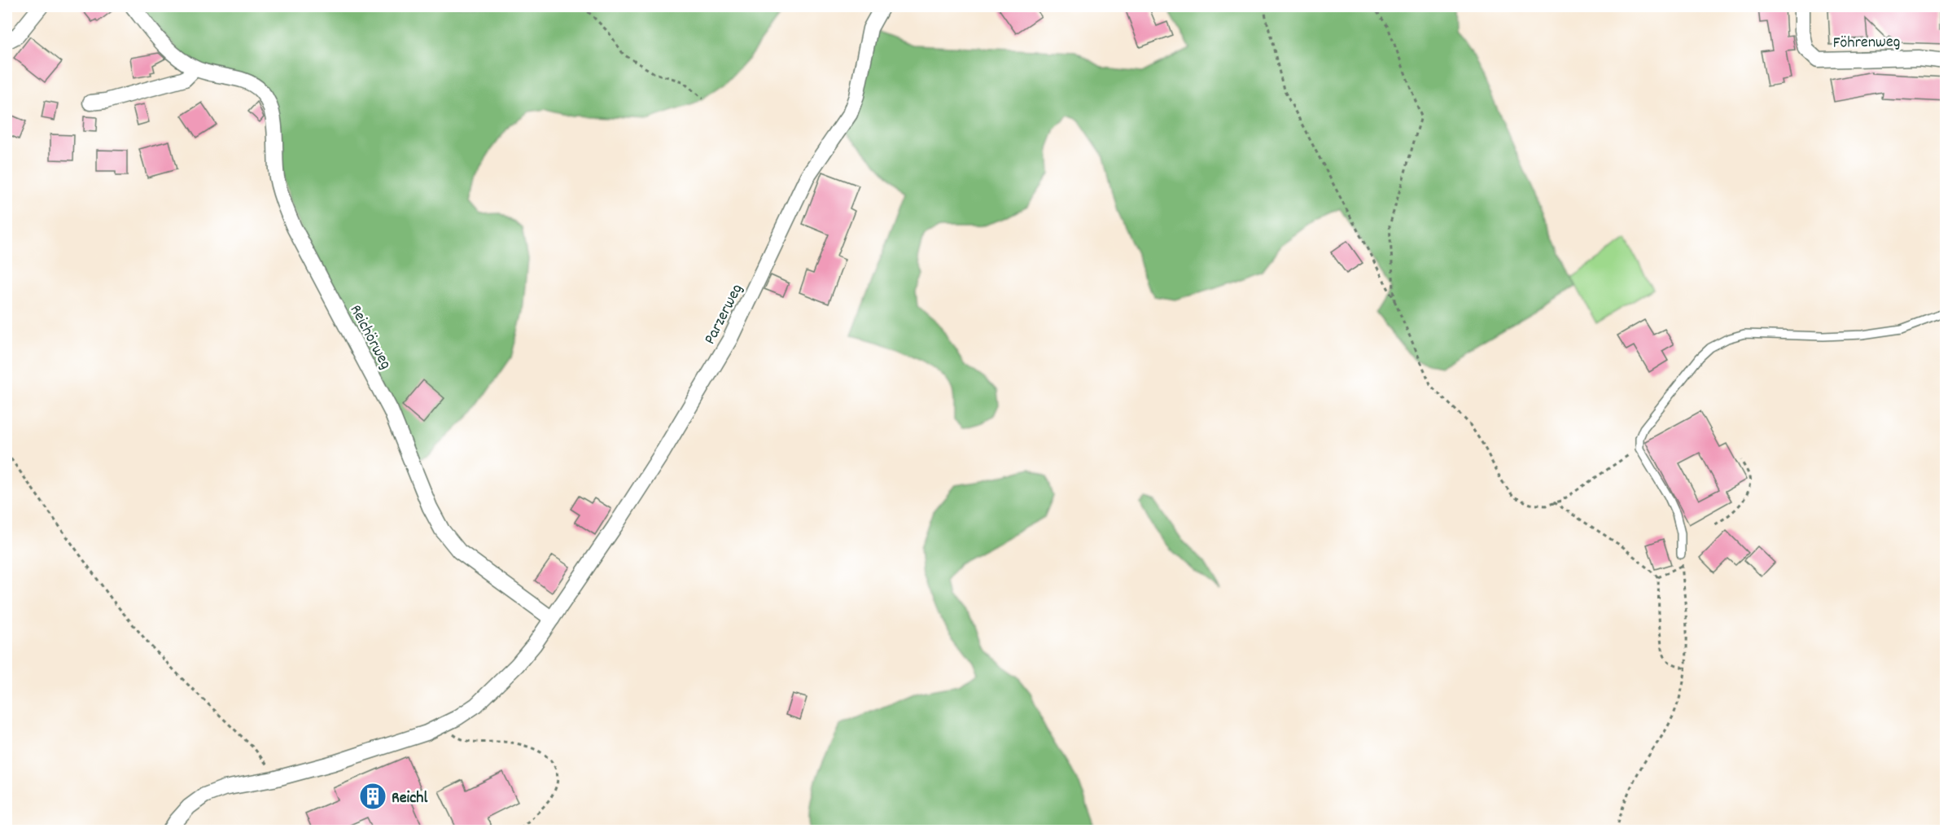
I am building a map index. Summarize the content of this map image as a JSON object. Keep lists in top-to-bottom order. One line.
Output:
{"streets":{"street":["Föhrenweg","Parzerweg","Reichörweg"]},"crossings":[["Parzerweg","Reichörweg"]],"places":{"building":["Reichl"]}}
